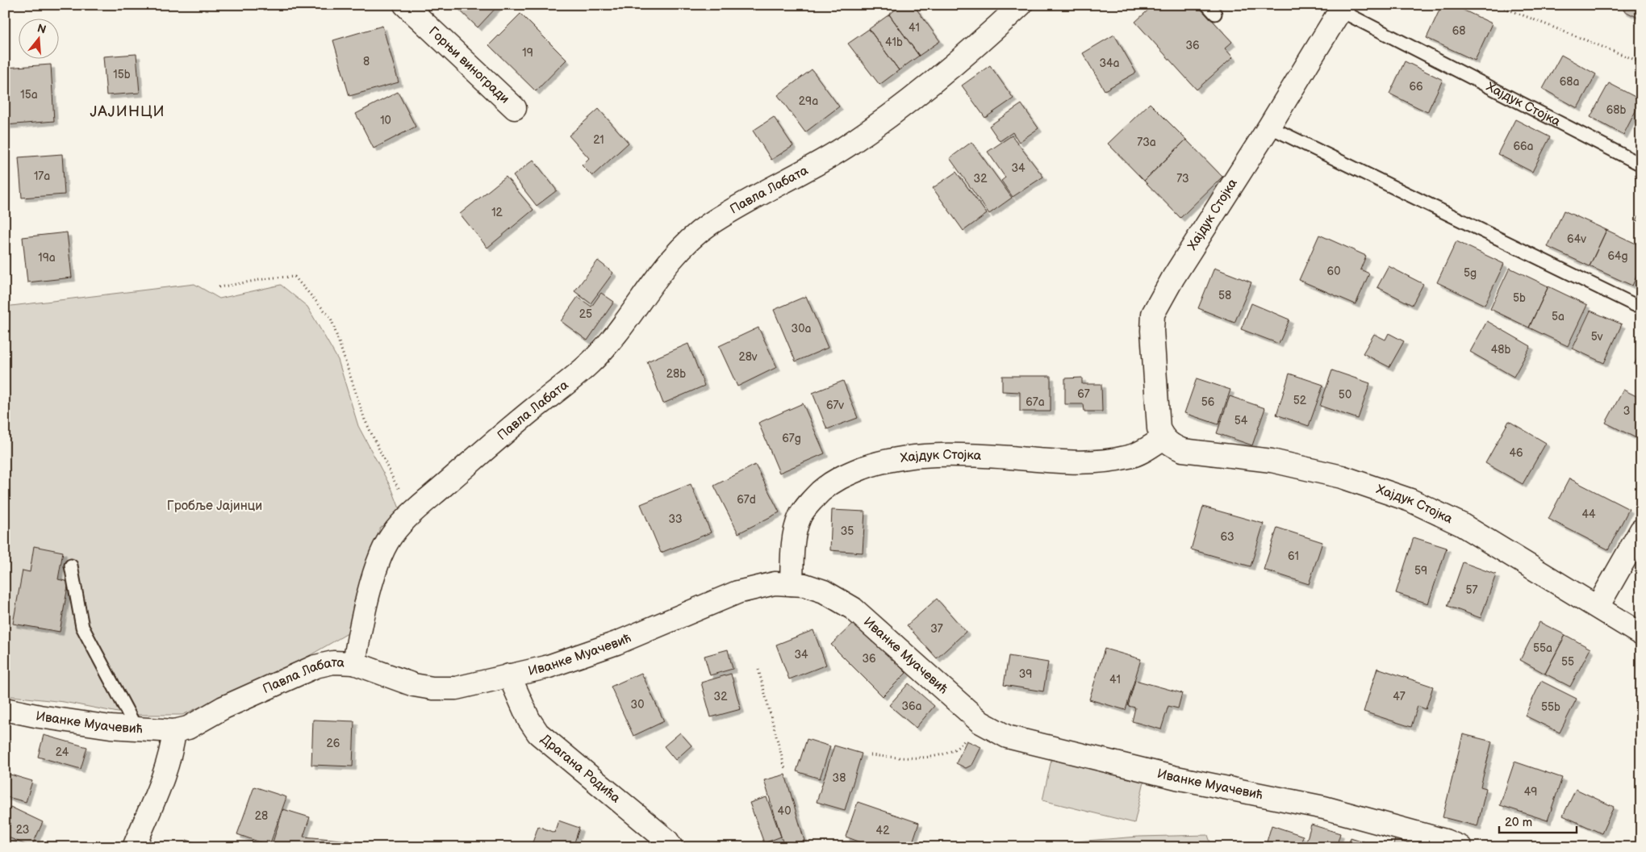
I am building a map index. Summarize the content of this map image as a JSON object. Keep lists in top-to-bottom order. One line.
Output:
{"streets":{"street":["Горњи виногради","Хајдук Стојка","Павла Лабата","Иванке Муачевић","Драгана Родића"]},"crossings":[["Хајдук Стојка","Иванке Муачевић"],["Павла Лабата","Иванке Муачевић"],["Иванке Муачевић","Драгана Родића"]],"districts":["ЈАЈИНЦИ"],"parks":["Гробље Јајинци"],"house_numbers":["41","68","41b","36","19","8","34a","15b","68a","66","15a","29a","68b","10","21","73a","66a","34","17a","32","73","12","64v","64g","19a","60","5g","58","5b","25","5a","30a","5v","48b","28v","28b","67","50","52","67a","56","67v","3","54","67g","46","67d","44","33","35","63","61","59","57","37","55a","34","36","55","39","41","32","47","30","36a","55b","26","24","38","49","40","28","23","42"],"scale_bar":"20 m","north":"top"}
